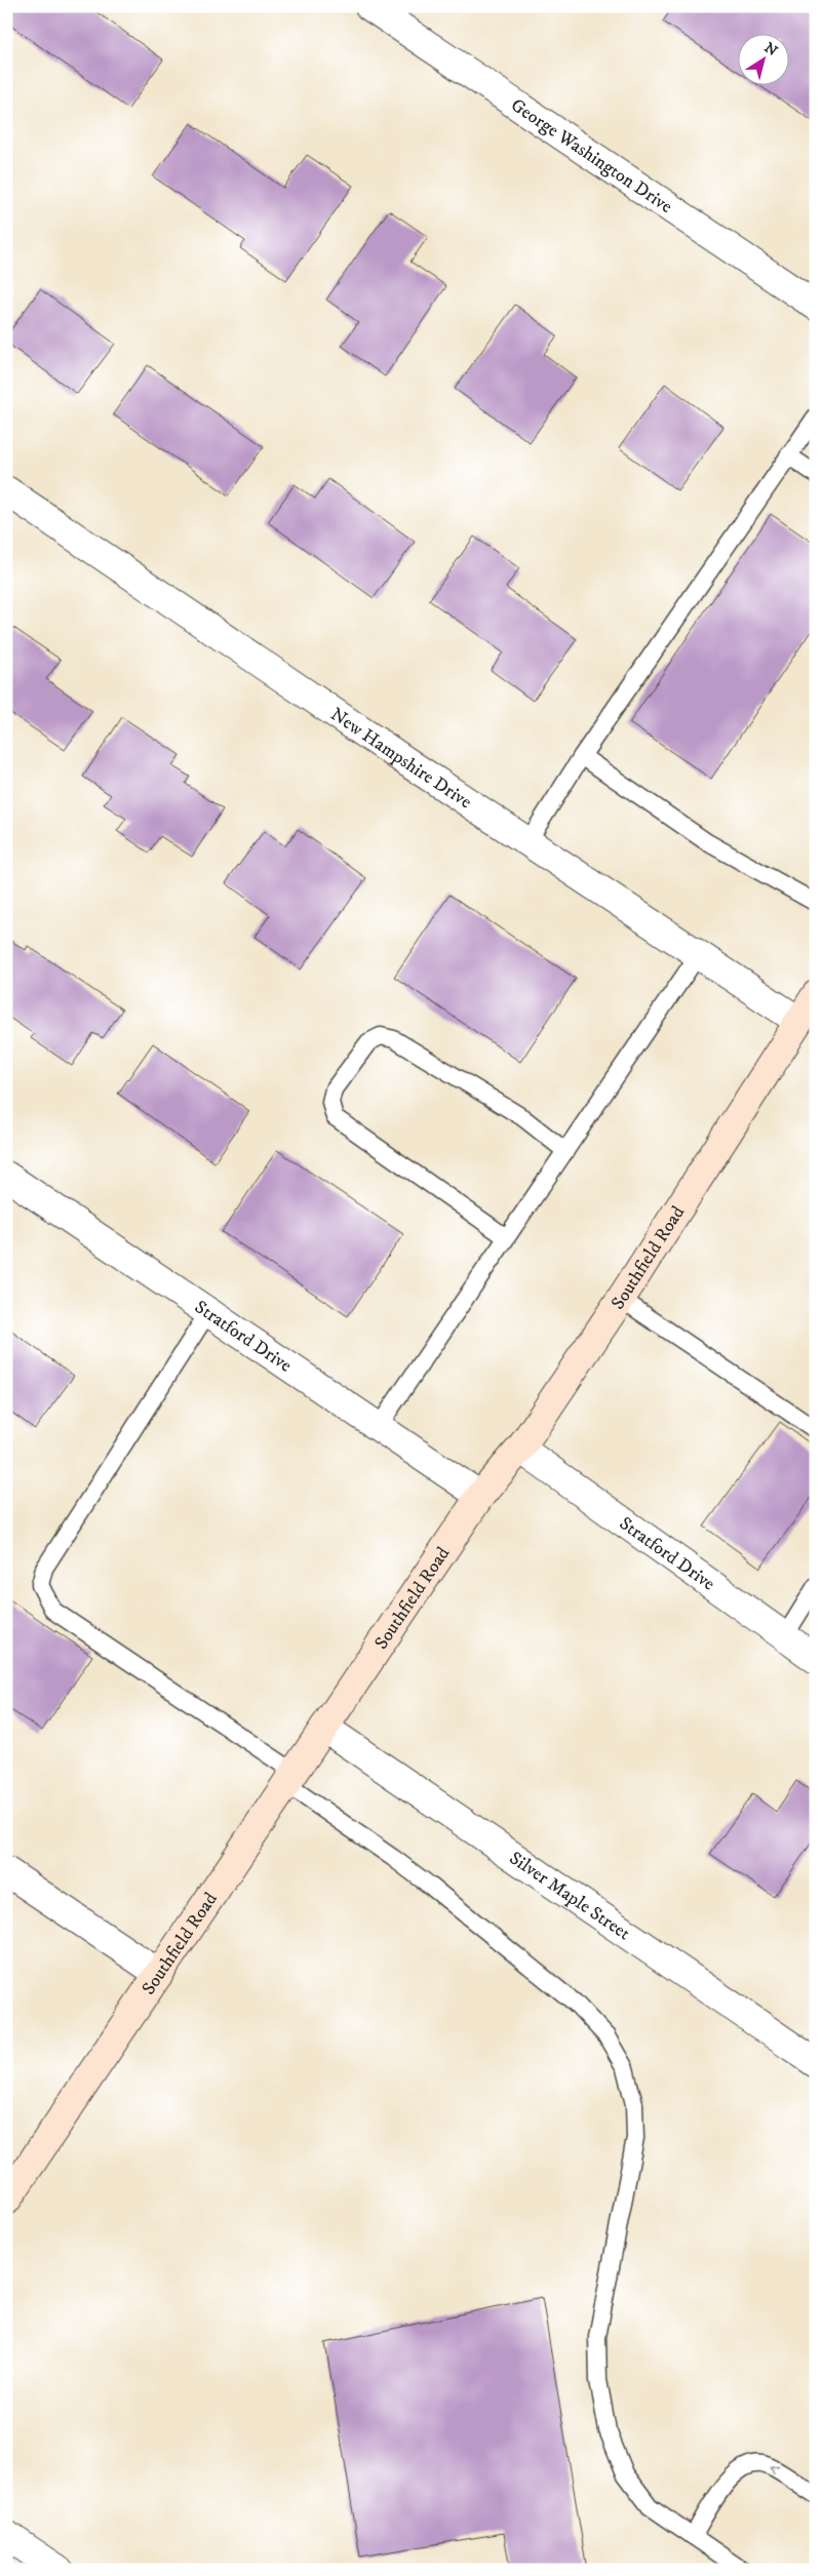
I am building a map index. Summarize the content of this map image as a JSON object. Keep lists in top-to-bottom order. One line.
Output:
{"streets":{"main road":["Southfield Road"],"street":["George Washington Drive","New Hampshire Drive","Stratford Drive","Silver Maple Street"]},"crossings":[["New Hampshire Drive","Southfield Road"],["Southfield Road","Stratford Drive"],["Southfield Road","Silver Maple Street"]],"north":"top right"}
